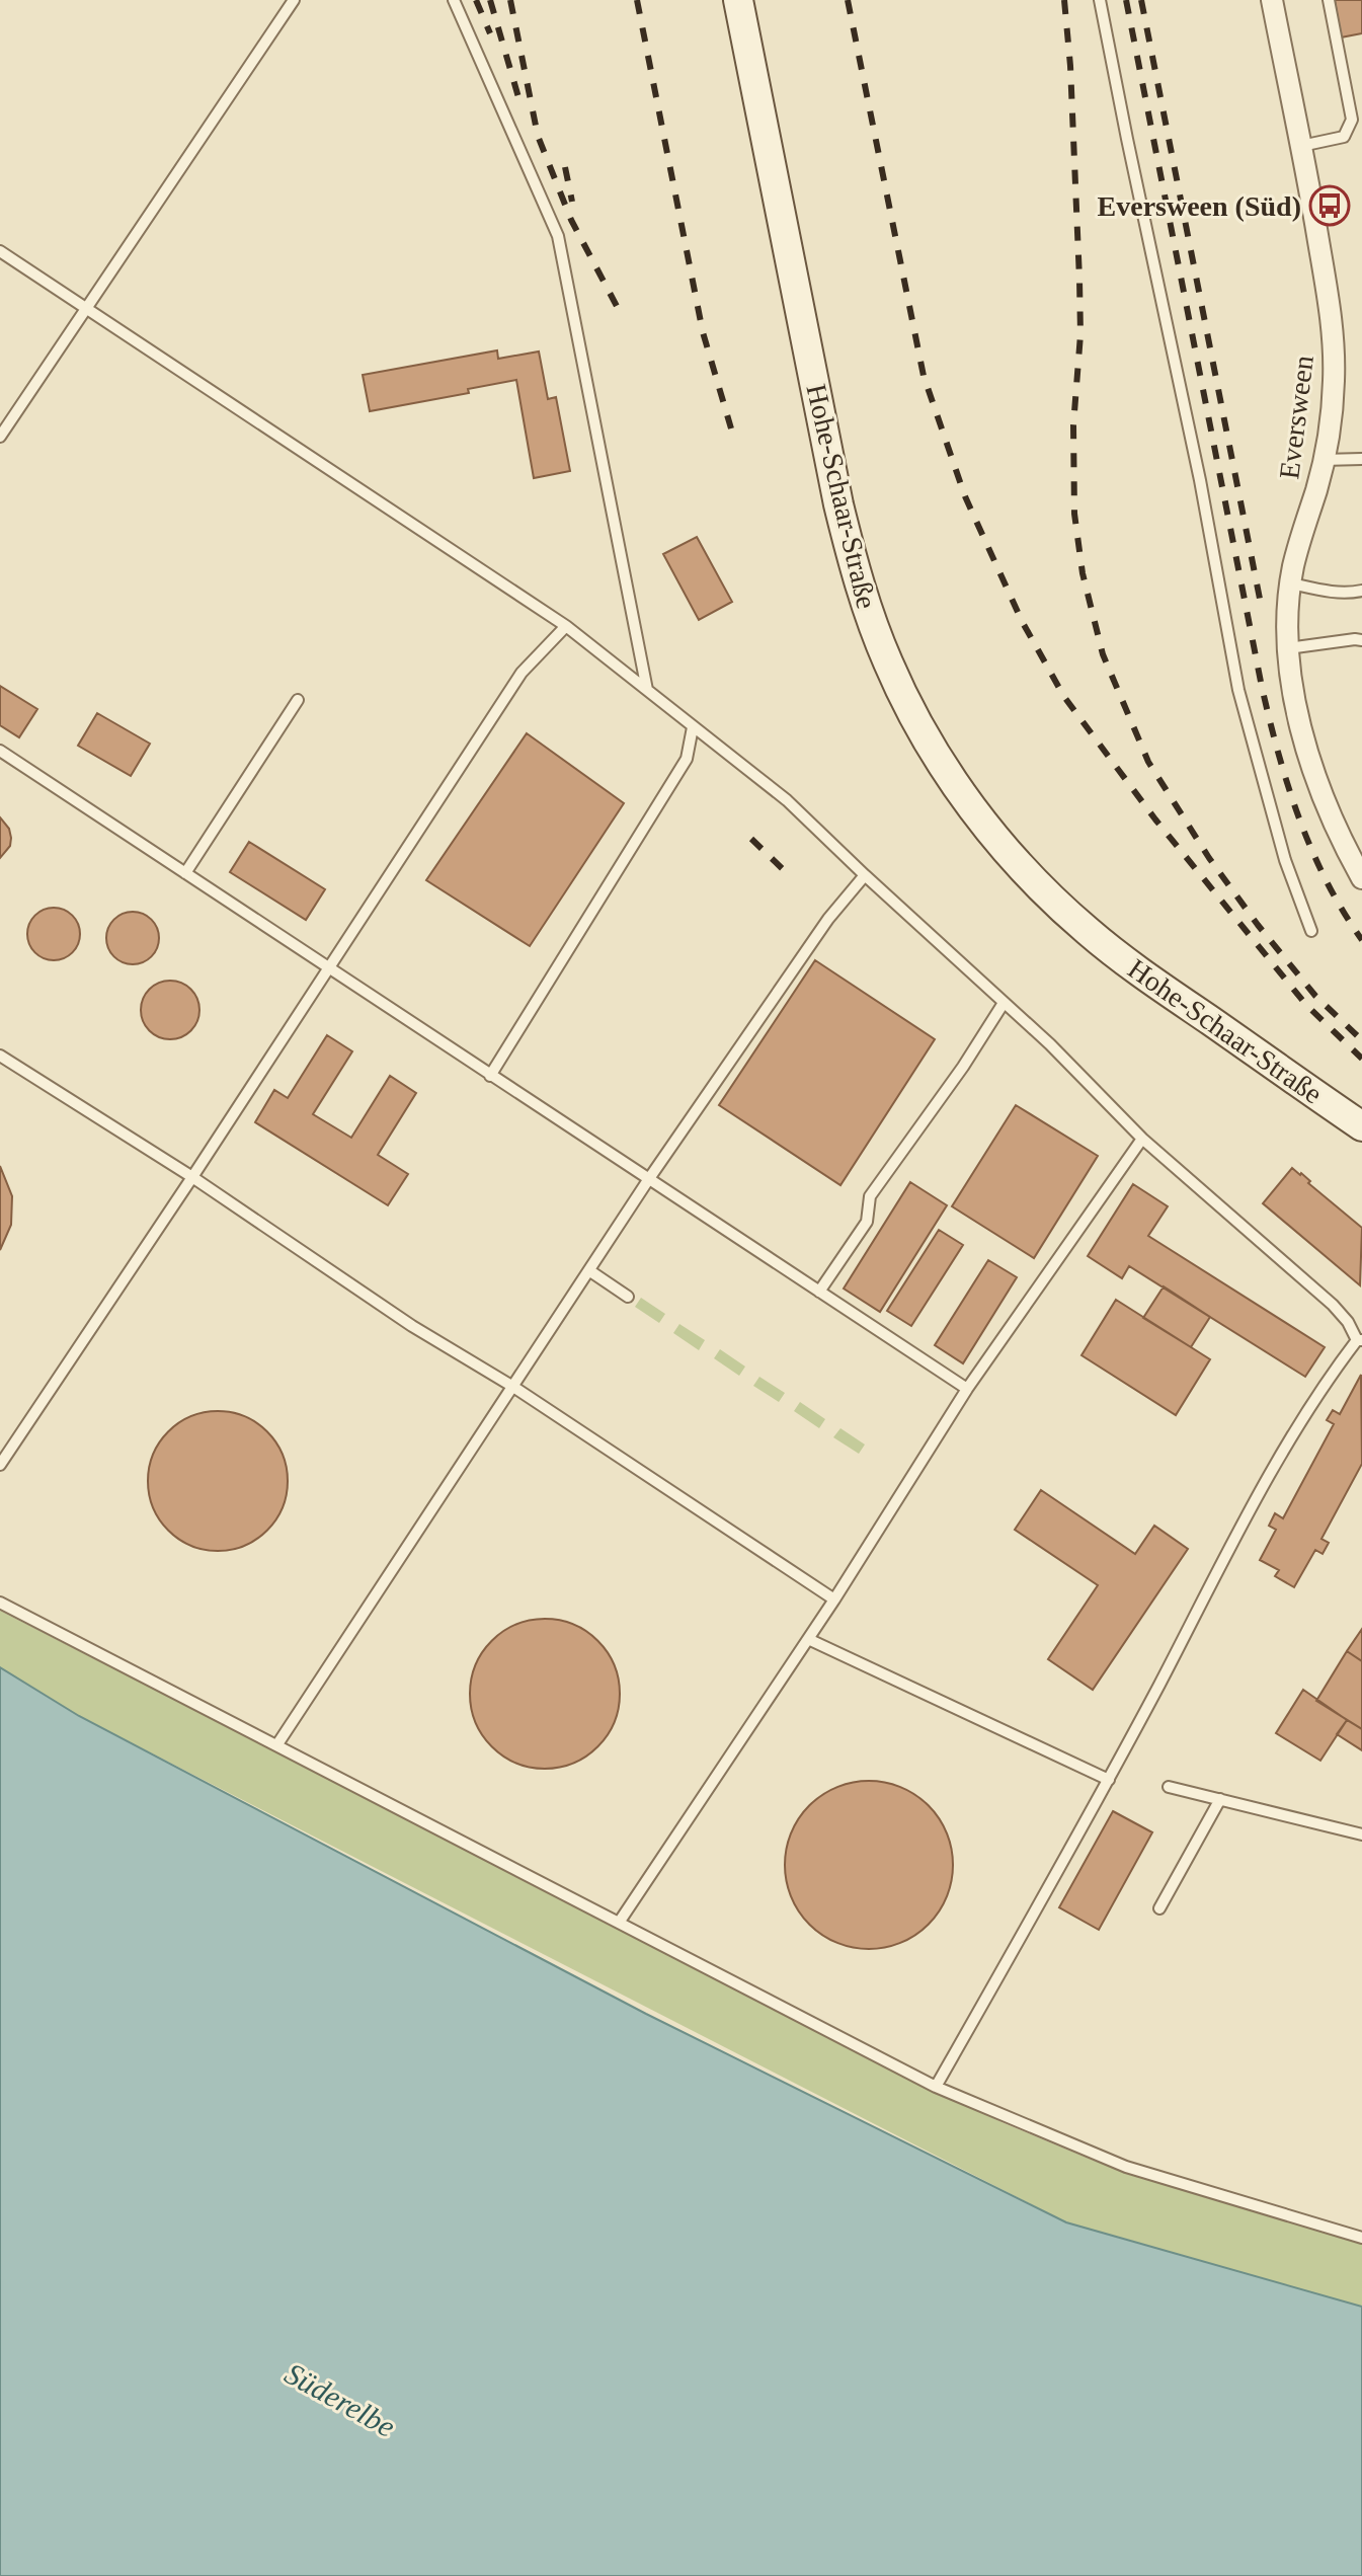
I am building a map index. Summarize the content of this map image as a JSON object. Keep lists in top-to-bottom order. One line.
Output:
{"streets":{"main road":["Hohe-Schaar-Straße"],"street":["Eversween"]},"water":["Süderelbe"],"places":{"bus stop":["Eversween (Süd)"]}}
